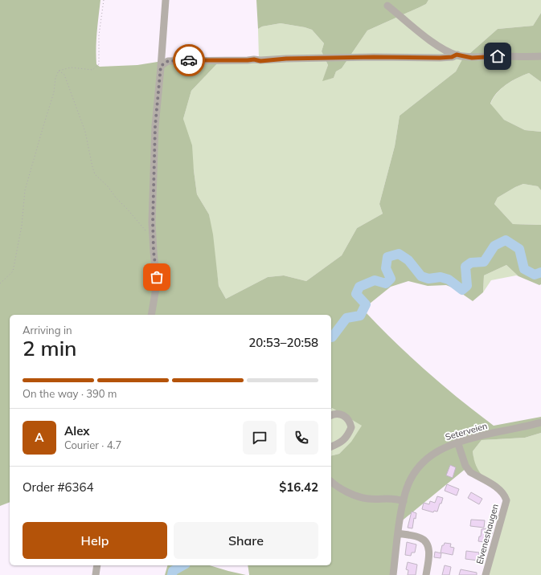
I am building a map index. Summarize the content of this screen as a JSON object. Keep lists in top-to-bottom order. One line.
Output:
{"streets":{"street":["Seterveien","Elveneshaugen"]},"crossings":[["Seterveien","Elveneshaugen"]],"page":{"heading":["2 min","Arriving in","20:53–20:58"],"panel":["Alex","Courier · 4.7","Order #6364","$16.42"],"bar":"On the way · 390 m","round":"A","buttons":["Help","Share"]}}
